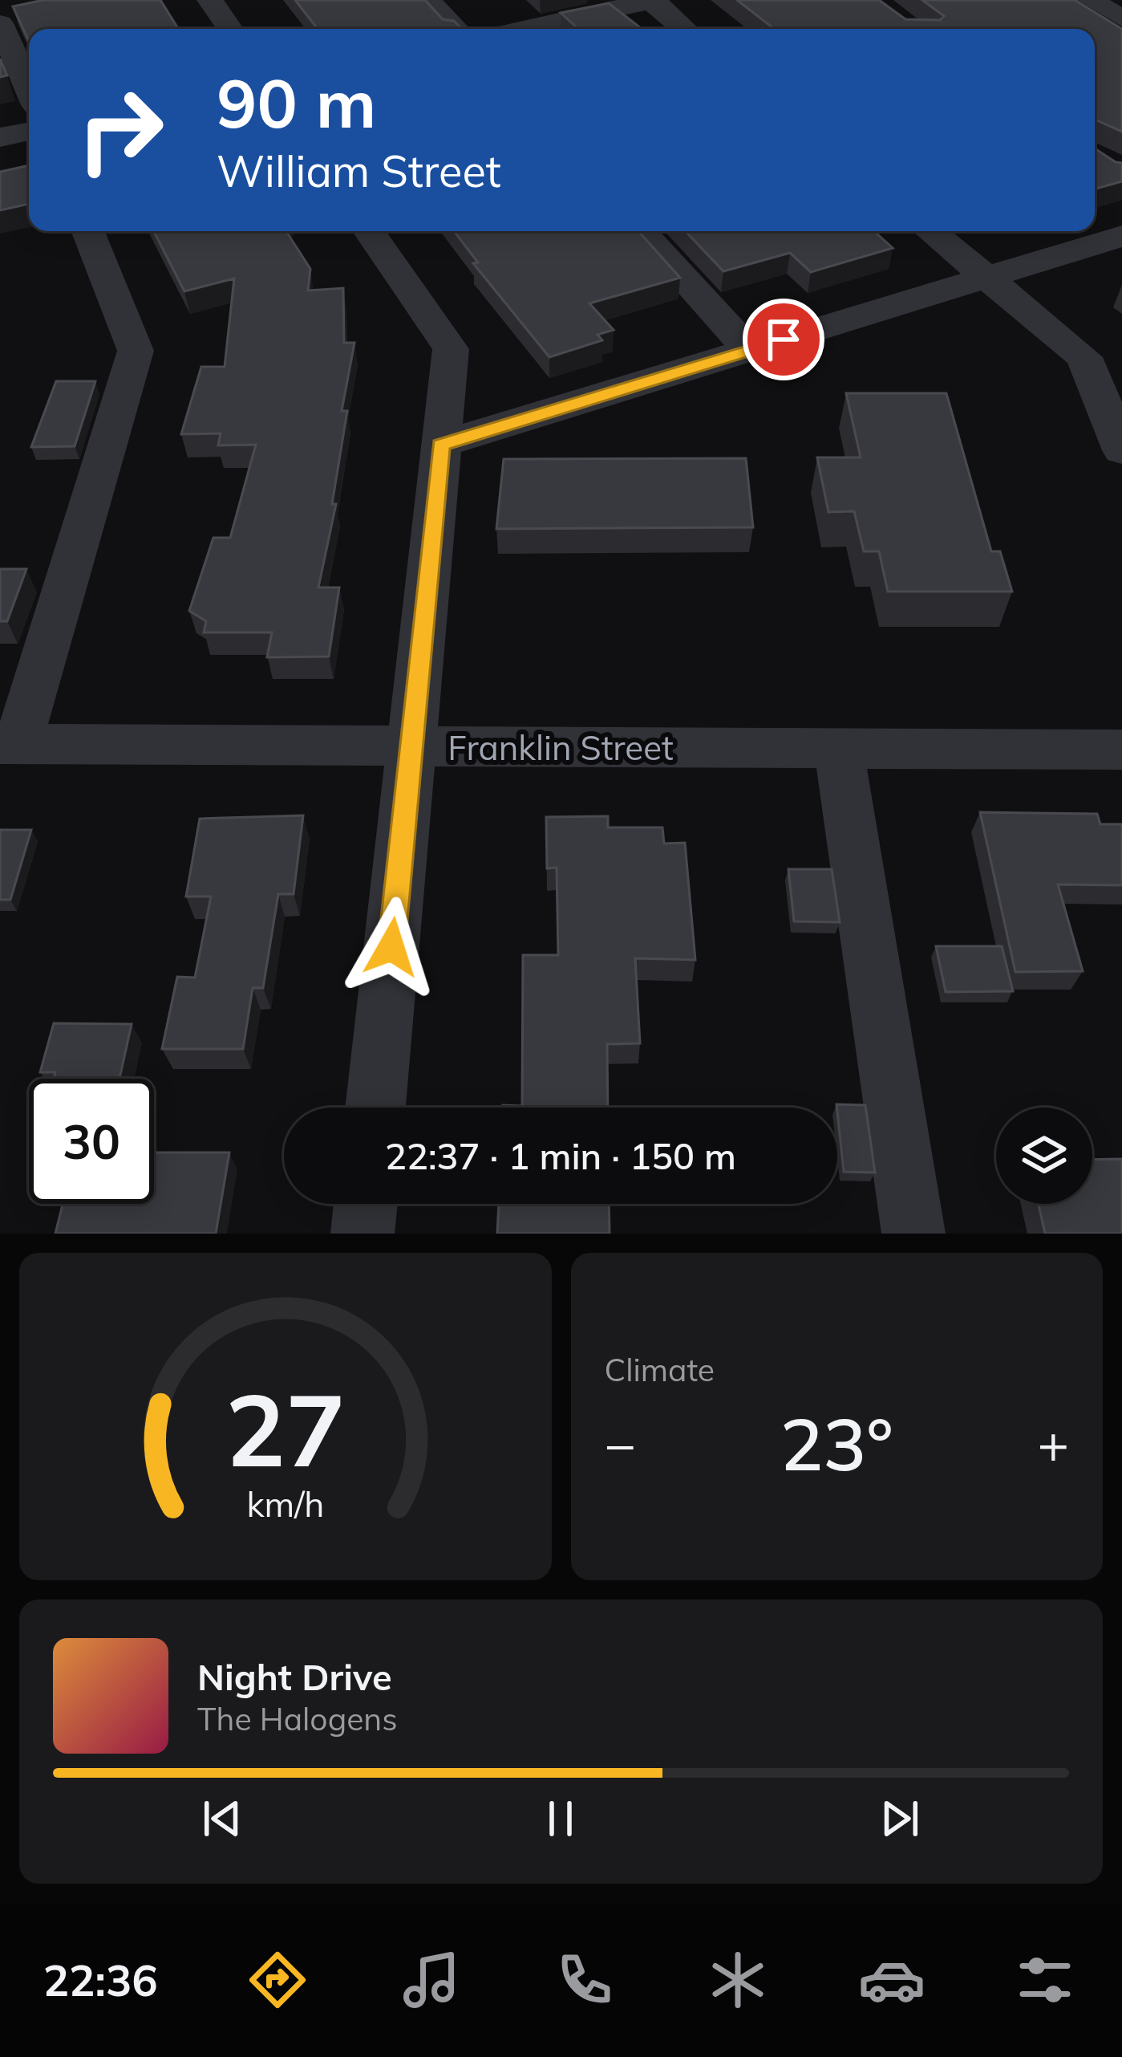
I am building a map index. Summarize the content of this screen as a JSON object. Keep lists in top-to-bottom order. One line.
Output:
{"streets":{"street":["Franklin Street"]},"page":{"turn":["90 m","William Street"],"limit":"30","trip":"22:37 · 1 min · 150 m","tile":"Climate","heat":["−","23°","+"],"song":["Night Drive","The Halogens"],"tabs":"22:36","gauge":["27","km/h"]}}
